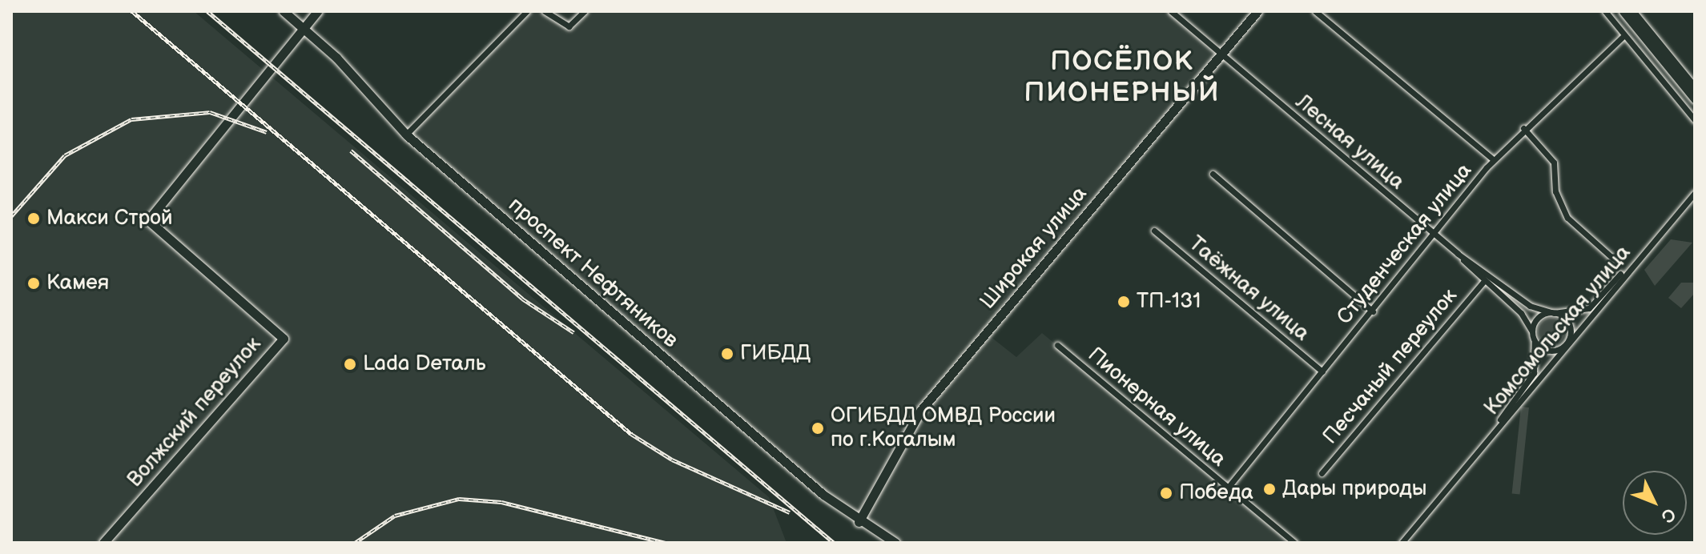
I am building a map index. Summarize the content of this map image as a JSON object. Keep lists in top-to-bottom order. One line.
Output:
{"streets":{"street":["Лесная улица","Студенческая улица","Широкая улица","проспект Нефтяников","Таёжная улица","Комсомольская улица","Песчаный переулок","Пионерная улица","Волжский переулок"]},"crossings":[["Лесная улица","Студенческая улица"],["Лесная улица","Широкая улица"],["Лесная улица","Комсомольская улица"],["Лесная улица","Песчаный переулок"],["Студенческая улица","Таёжная улица"],["Студенческая улица","Пионерная улица"],["Широкая улица","проспект Нефтяников"],["проспект Нефтяников","Волжский переулок"]],"districts":["ПОСЁЛОК ПИОНЕРНЫЙ"],"places":["Макси Строй","Камея","ТП-131","ГИБДД","Lada Dеталь","ОГИБДД ОМВД России по г.Когалым","Дары природы","Победа"],"north":"bottom right"}
